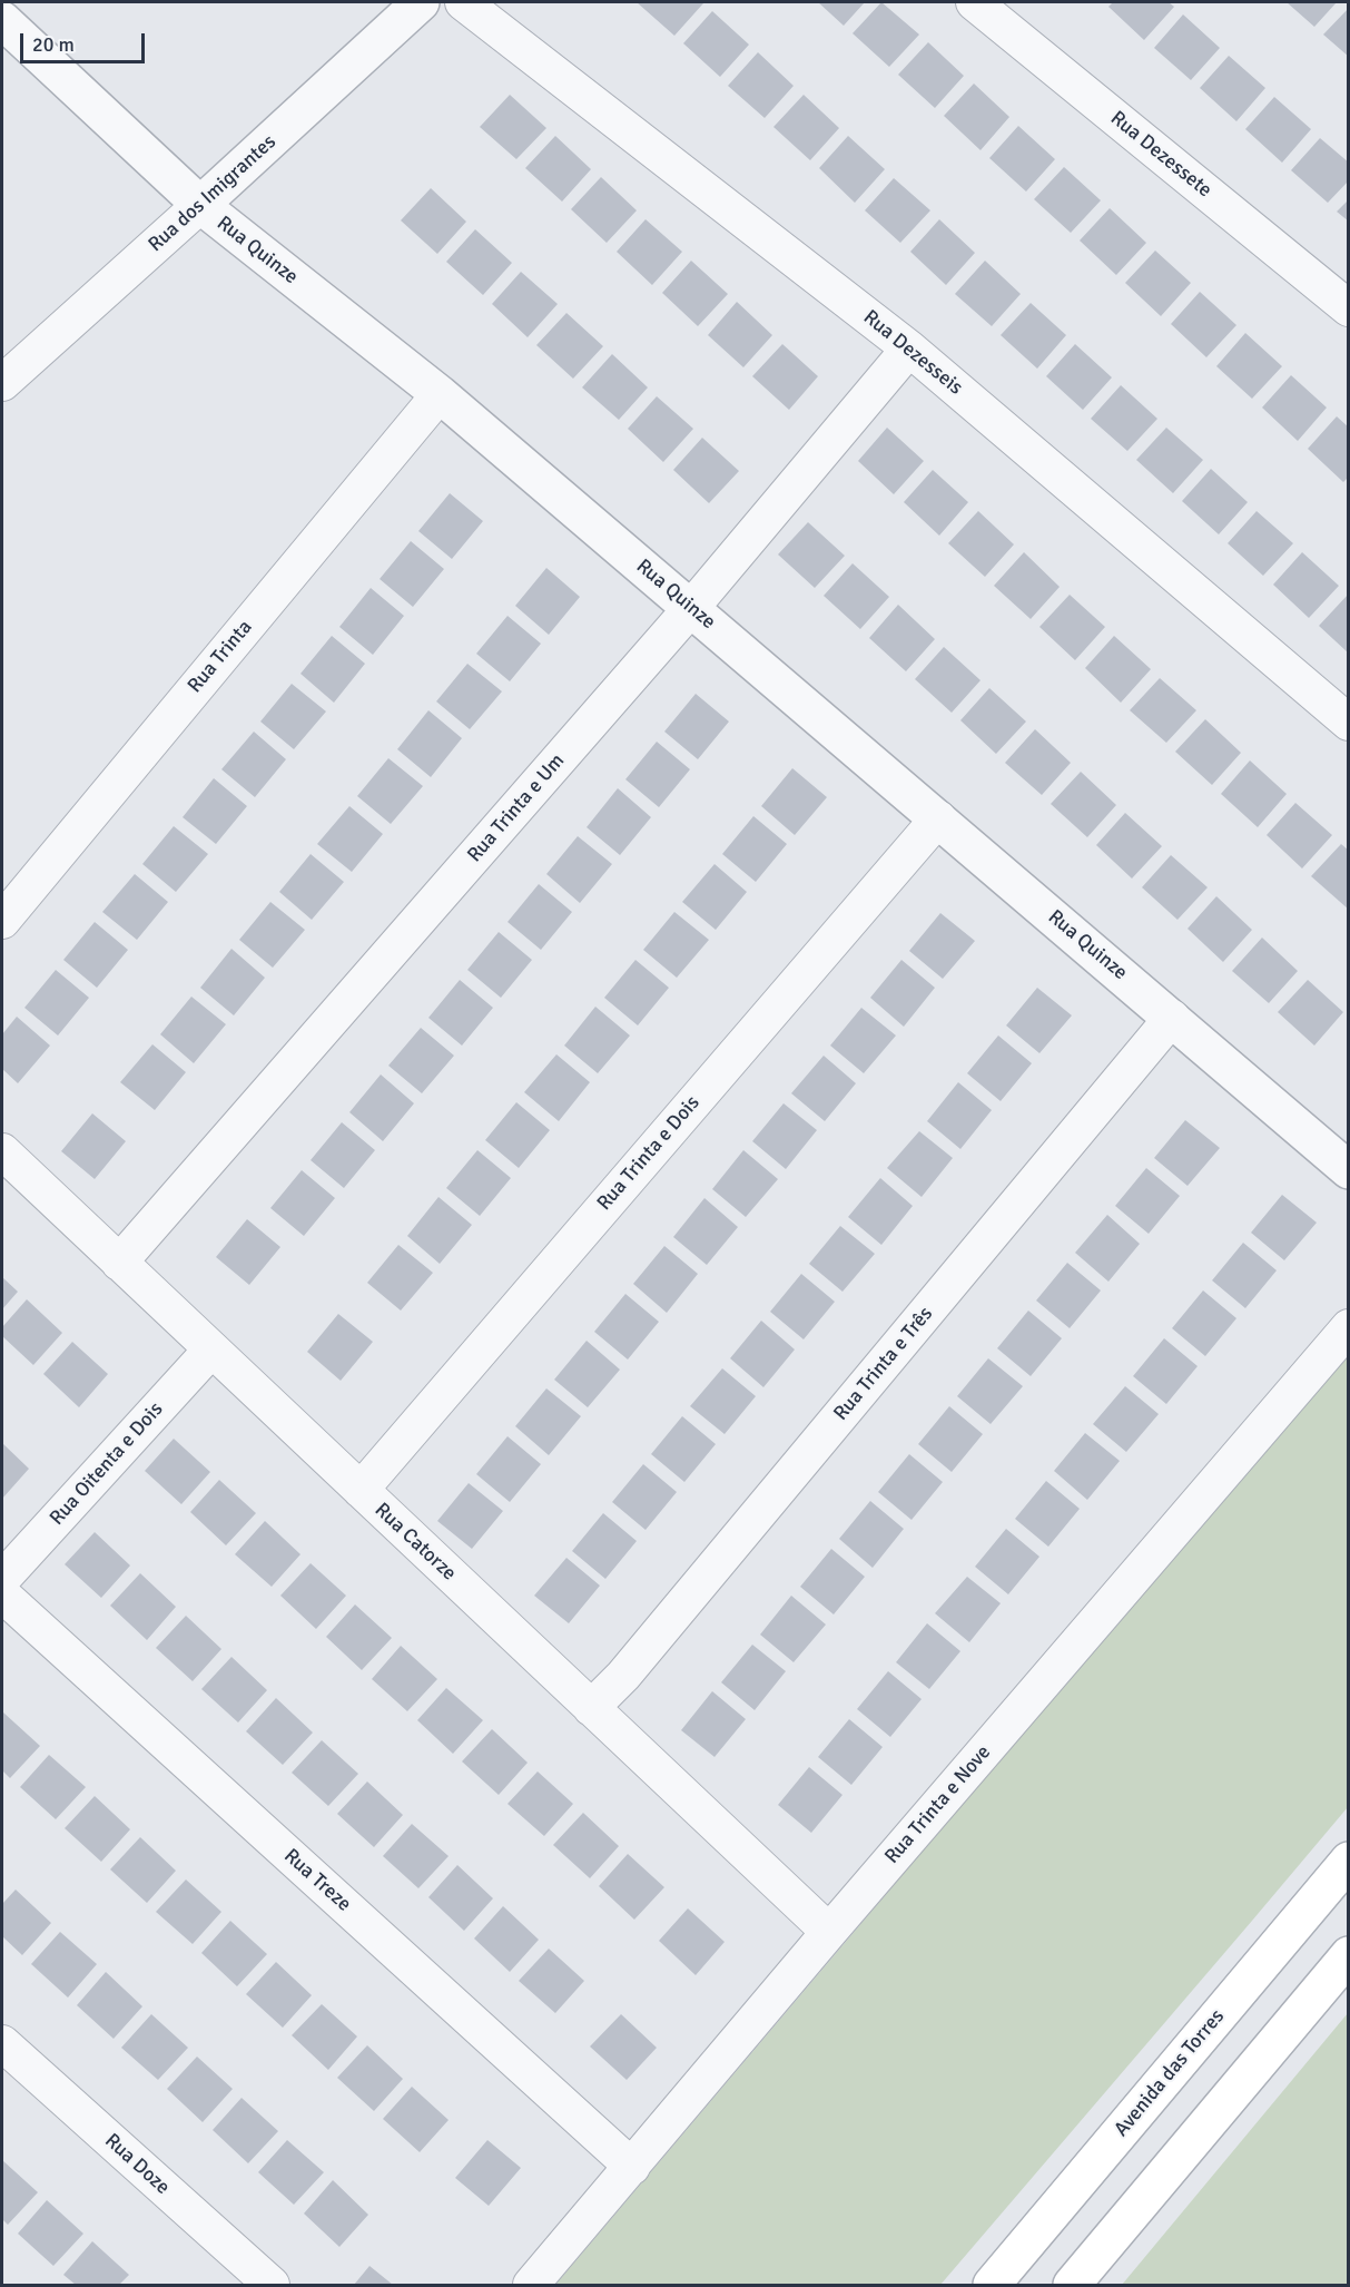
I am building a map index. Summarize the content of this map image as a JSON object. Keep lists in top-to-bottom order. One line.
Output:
{"streets":{"main road":["Avenida das Torres"],"street":["Rua Dezessete","Rua dos Imigrantes","Rua Quinze","Rua Dezesseis","Rua Trinta","Rua Trinta e Um","Rua Trinta e Dois","Rua Trinta e Três","Rua Oitenta e Dois","Rua Catorze","Rua Trinta e Nove","Rua Treze","Rua Doze"]},"crossings":[["Rua dos Imigrantes","Rua Quinze"],["Rua Quinze","Rua Trinta"],["Rua Quinze","Rua Trinta e Um"],["Rua Quinze","Rua Trinta e Dois"],["Rua Quinze","Rua Trinta e Três"],["Rua Dezesseis","Rua Trinta e Um"],["Rua Trinta e Um","Rua Catorze"],["Rua Trinta e Dois","Rua Catorze"],["Rua Trinta e Três","Rua Catorze"],["Rua Oitenta e Dois","Rua Catorze"],["Rua Catorze","Rua Trinta e Nove"],["Rua Trinta e Nove","Rua Treze"]],"scale_bar":"20 m"}
